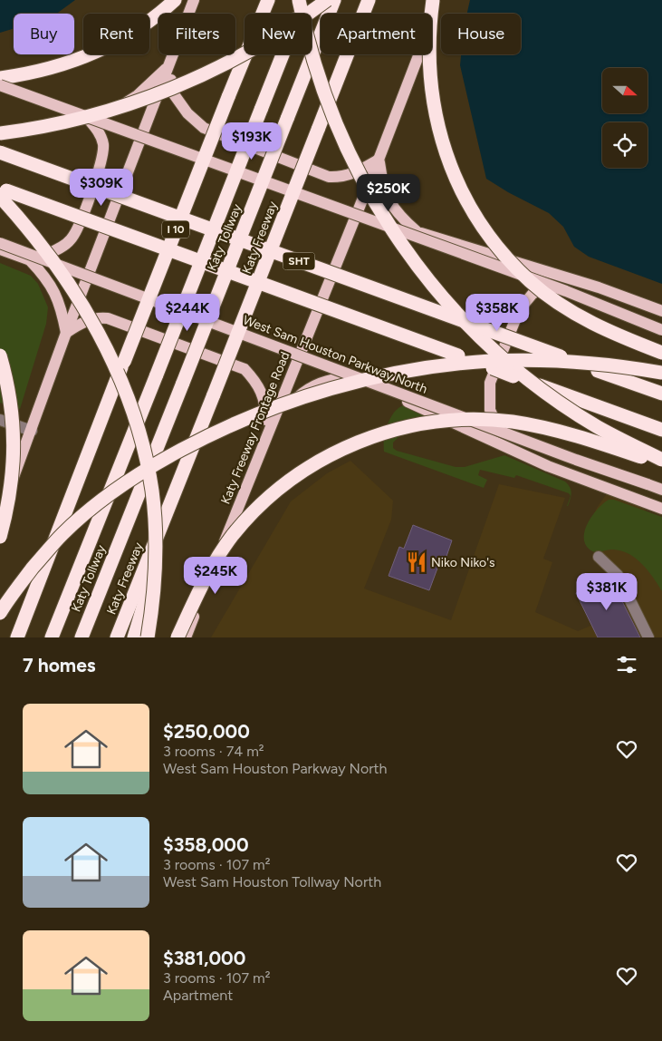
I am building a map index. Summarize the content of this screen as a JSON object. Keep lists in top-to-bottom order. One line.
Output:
{"streets":{"highway":["I 10","Katy Tollway","Katy Freeway","SHT"],"main road":["West Sam Houston Parkway North","Katy Freeway Frontage Road"]},"places":{"restaurant":["Niko Niko's"]},"north":"right","page":{"chip":["Buy","Rent","Filters","New","Apartment","House"],"price":["$193K","$309K","$250K","$244K","$358K","$245K","$381K"],"heading":"7 homes","list":[{"name":"$250,000","note":"3 rooms · 74 m² · West Sam Houston Parkway North"},{"name":"$358,000","note":"3 rooms · 107 m² · West Sam Houston Tollway North"},{"name":"$381,000","note":"3 rooms · 107 m² · Apartment"}]}}
